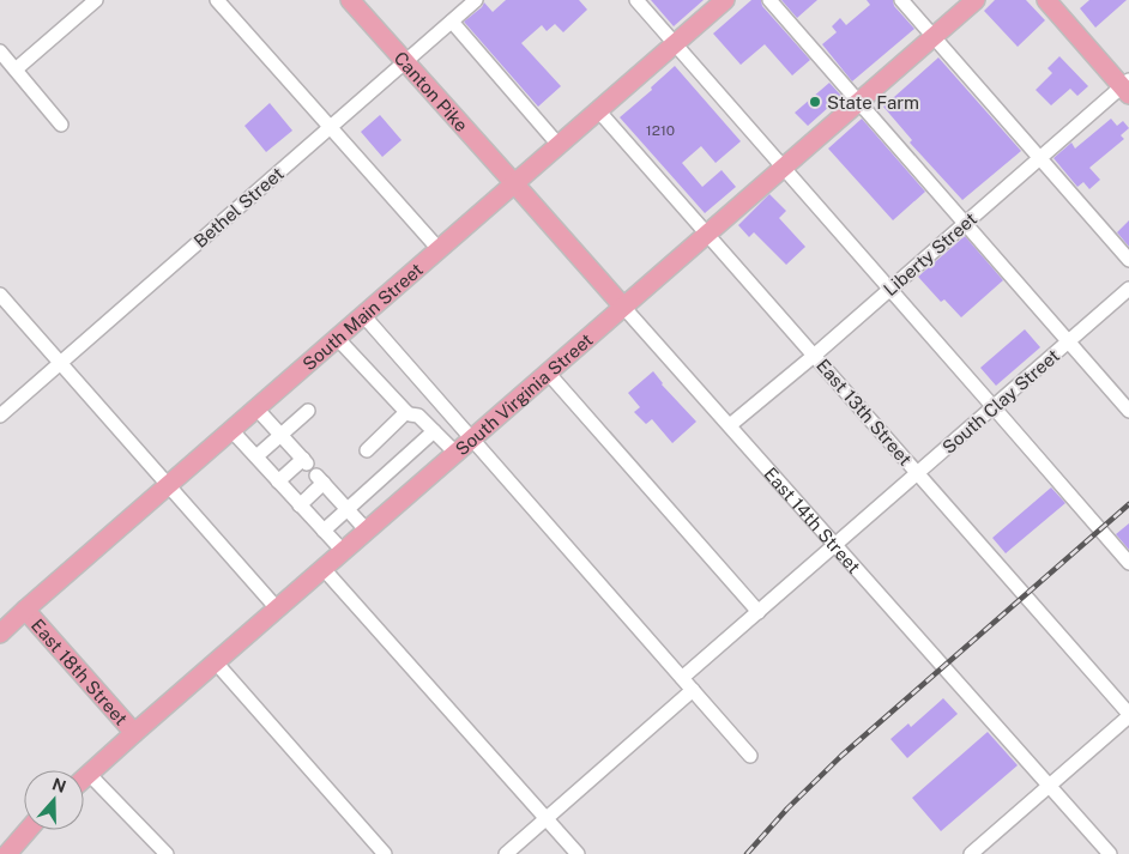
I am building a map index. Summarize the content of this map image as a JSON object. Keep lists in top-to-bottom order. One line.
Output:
{"streets":{"main road":["Canton Pike","South Main Street","South Virginia Street","East 14th Street","East 18th Street"],"street":["Bethel Street","Liberty Street","South Clay Street","East 13th Street"]},"crossings":[["Canton Pike","Bethel Street"],["Canton Pike","South Main Street"],["Canton Pike","East 14th Street"],["Liberty Street","East 13th Street"],["Liberty Street","East 14th Street"],["South Main Street","East 13th Street"],["South Main Street","East 14th Street"],["South Main Street","East 18th Street"],["South Virginia Street","East 13th Street"],["South Virginia Street","East 14th Street"],["South Virginia Street","East 18th Street"],["South Clay Street","East 13th Street"],["South Clay Street","East 14th Street"]],"places":["State Farm"],"house_numbers":["1210"],"north":"top"}
